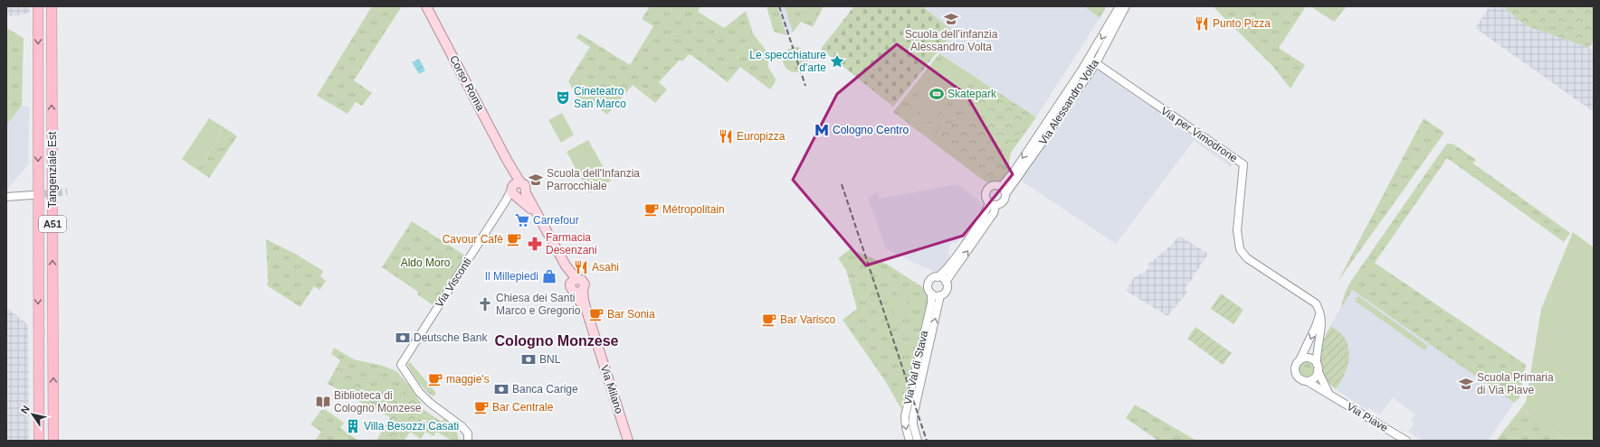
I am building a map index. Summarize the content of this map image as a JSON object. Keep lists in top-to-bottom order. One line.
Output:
{"streets":{"highway":["Tangenziale Est","A51"],"main road":["Corso Roma","Via Milano"],"street":["Via Alessandro Volta","Via per Vimodrone","Via Visconti","Via Val di Stava","Via Piave"]},"crossings":[["Corso Roma","Via Visconti"],["Corso Roma","Via Milano"],["Via Alessandro Volta","Via per Vimodrone"],["Via per Vimodrone","Via Piave"]],"districts":["Cologno Monzese"],"parks":["Aldo Moro"],"places":{"school or university":["Scuola dell’infanzia Alessandro Volta","Scuola dell'Infanzia Parrocchiale","Scuola Primaria di Via Piave"],"restaurant":["Punto Pizza","Europizza","Asahi"],"place":["Le specchiature d'arte"],"sports":["Skatepark"],"theatre":["Cineteatro San Marco"],"metro station":["Cologno Centro"],"cafe":["Métropolitain","Cavour Cafè","Bar Sonia","Bar Varisco","maggie's","Bar Centrale"],"supermarket":["Carrefour"],"pharmacy":["Farmacia Desenzani"],"shop":["Il Millepiedi"],"church":["Chiesa dei Santi Marco e Gregorio"],"bank":["Deutsche Bank","BNL","Banca Carige"],"library":["Biblioteca di Cologno Monzese"],"building":["Villa Besozzi Casati"]},"north":"top left"}
